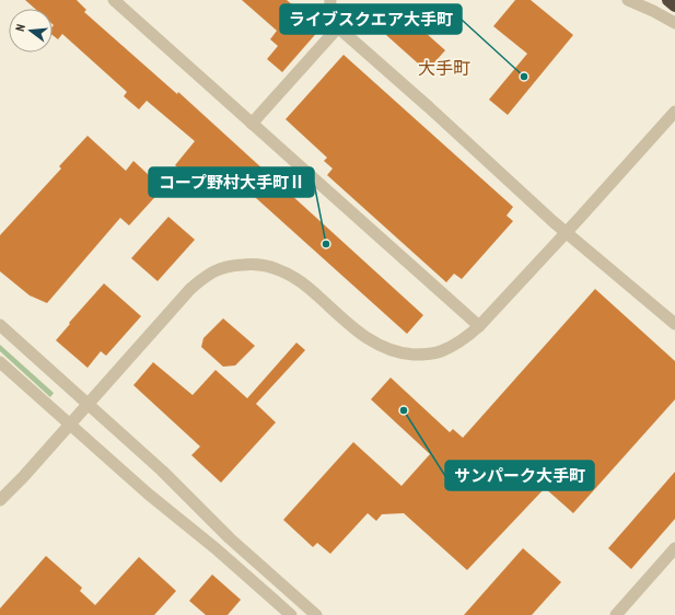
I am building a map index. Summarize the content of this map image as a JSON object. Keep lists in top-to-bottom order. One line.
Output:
{"districts":["大手町"],"places":["ライブスクエア大手町","コープ野村大手町Ⅱ","サンパーク大手町"],"north":"left"}
